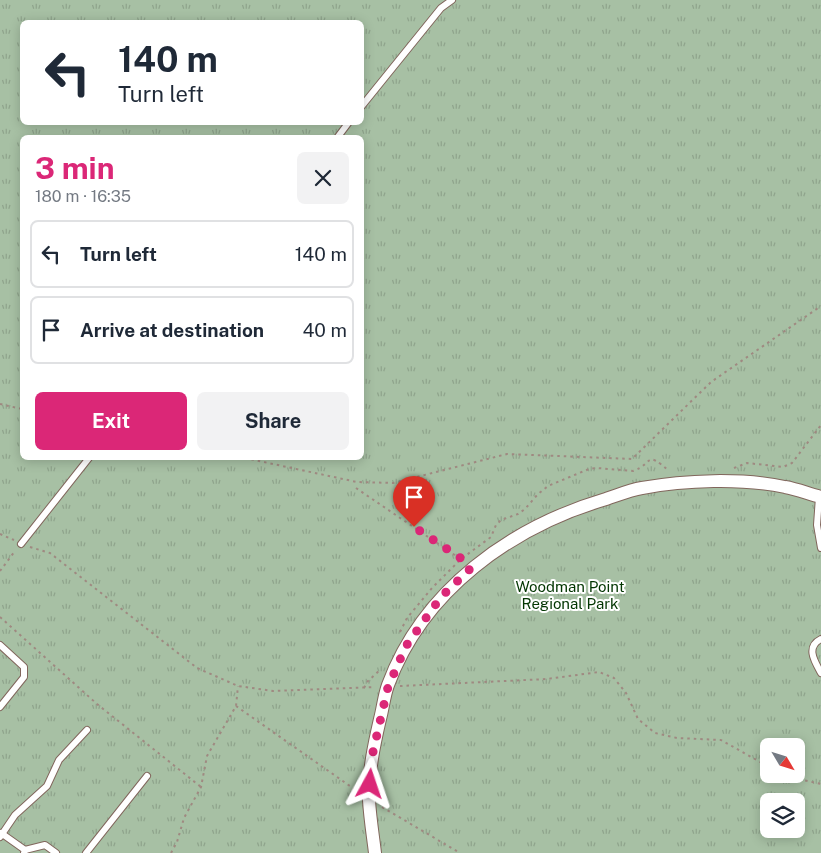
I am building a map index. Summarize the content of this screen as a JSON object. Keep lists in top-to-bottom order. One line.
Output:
{"parks":["Woodman Point Regional Park"],"north":"bottom right","page":{"turn":["140 m","Turn left"],"heading":["3 min","180 m · 16:35"],"list":[{"name":"Turn left","value":"140 m"},{"name":"Arrive at destination","value":"40 m"}],"buttons":["Exit","Share"]}}
